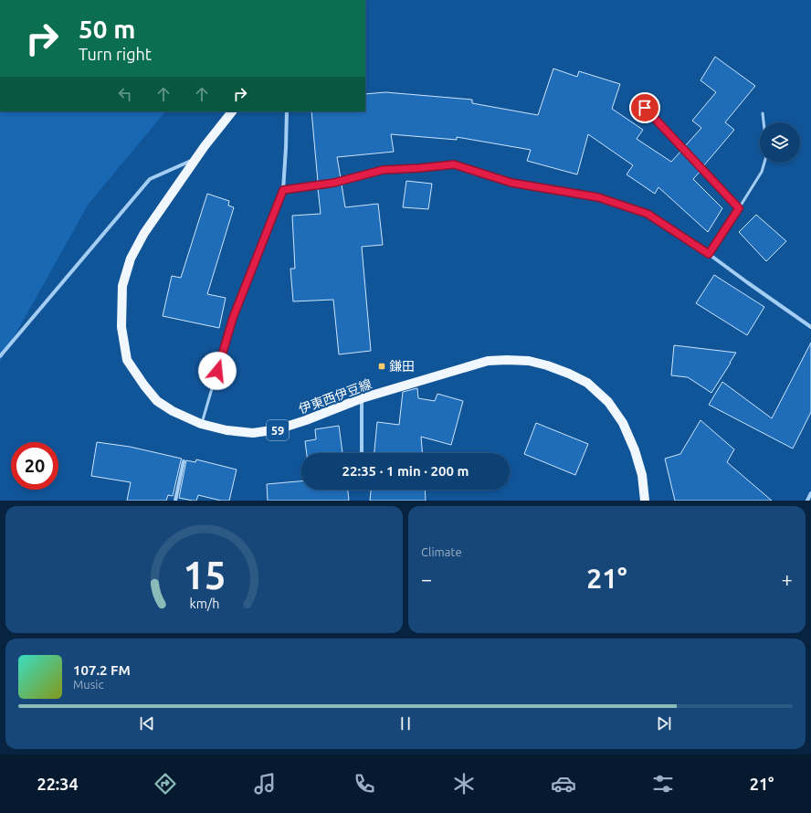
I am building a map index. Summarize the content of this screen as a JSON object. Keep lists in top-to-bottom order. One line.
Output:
{"streets":{"main road":["伊東西伊豆線","59"]},"places":{"transit":["鎌田"]},"page":{"turn":["50 m","Turn right"],"limit":"20","trip":"22:35 · 1 min · 200 m","tile":"Climate","heat":["−","21°","+"],"song":["107.2 FM","Music"],"tabs":["22:34","21°"],"gauge":["15","km/h"]}}
